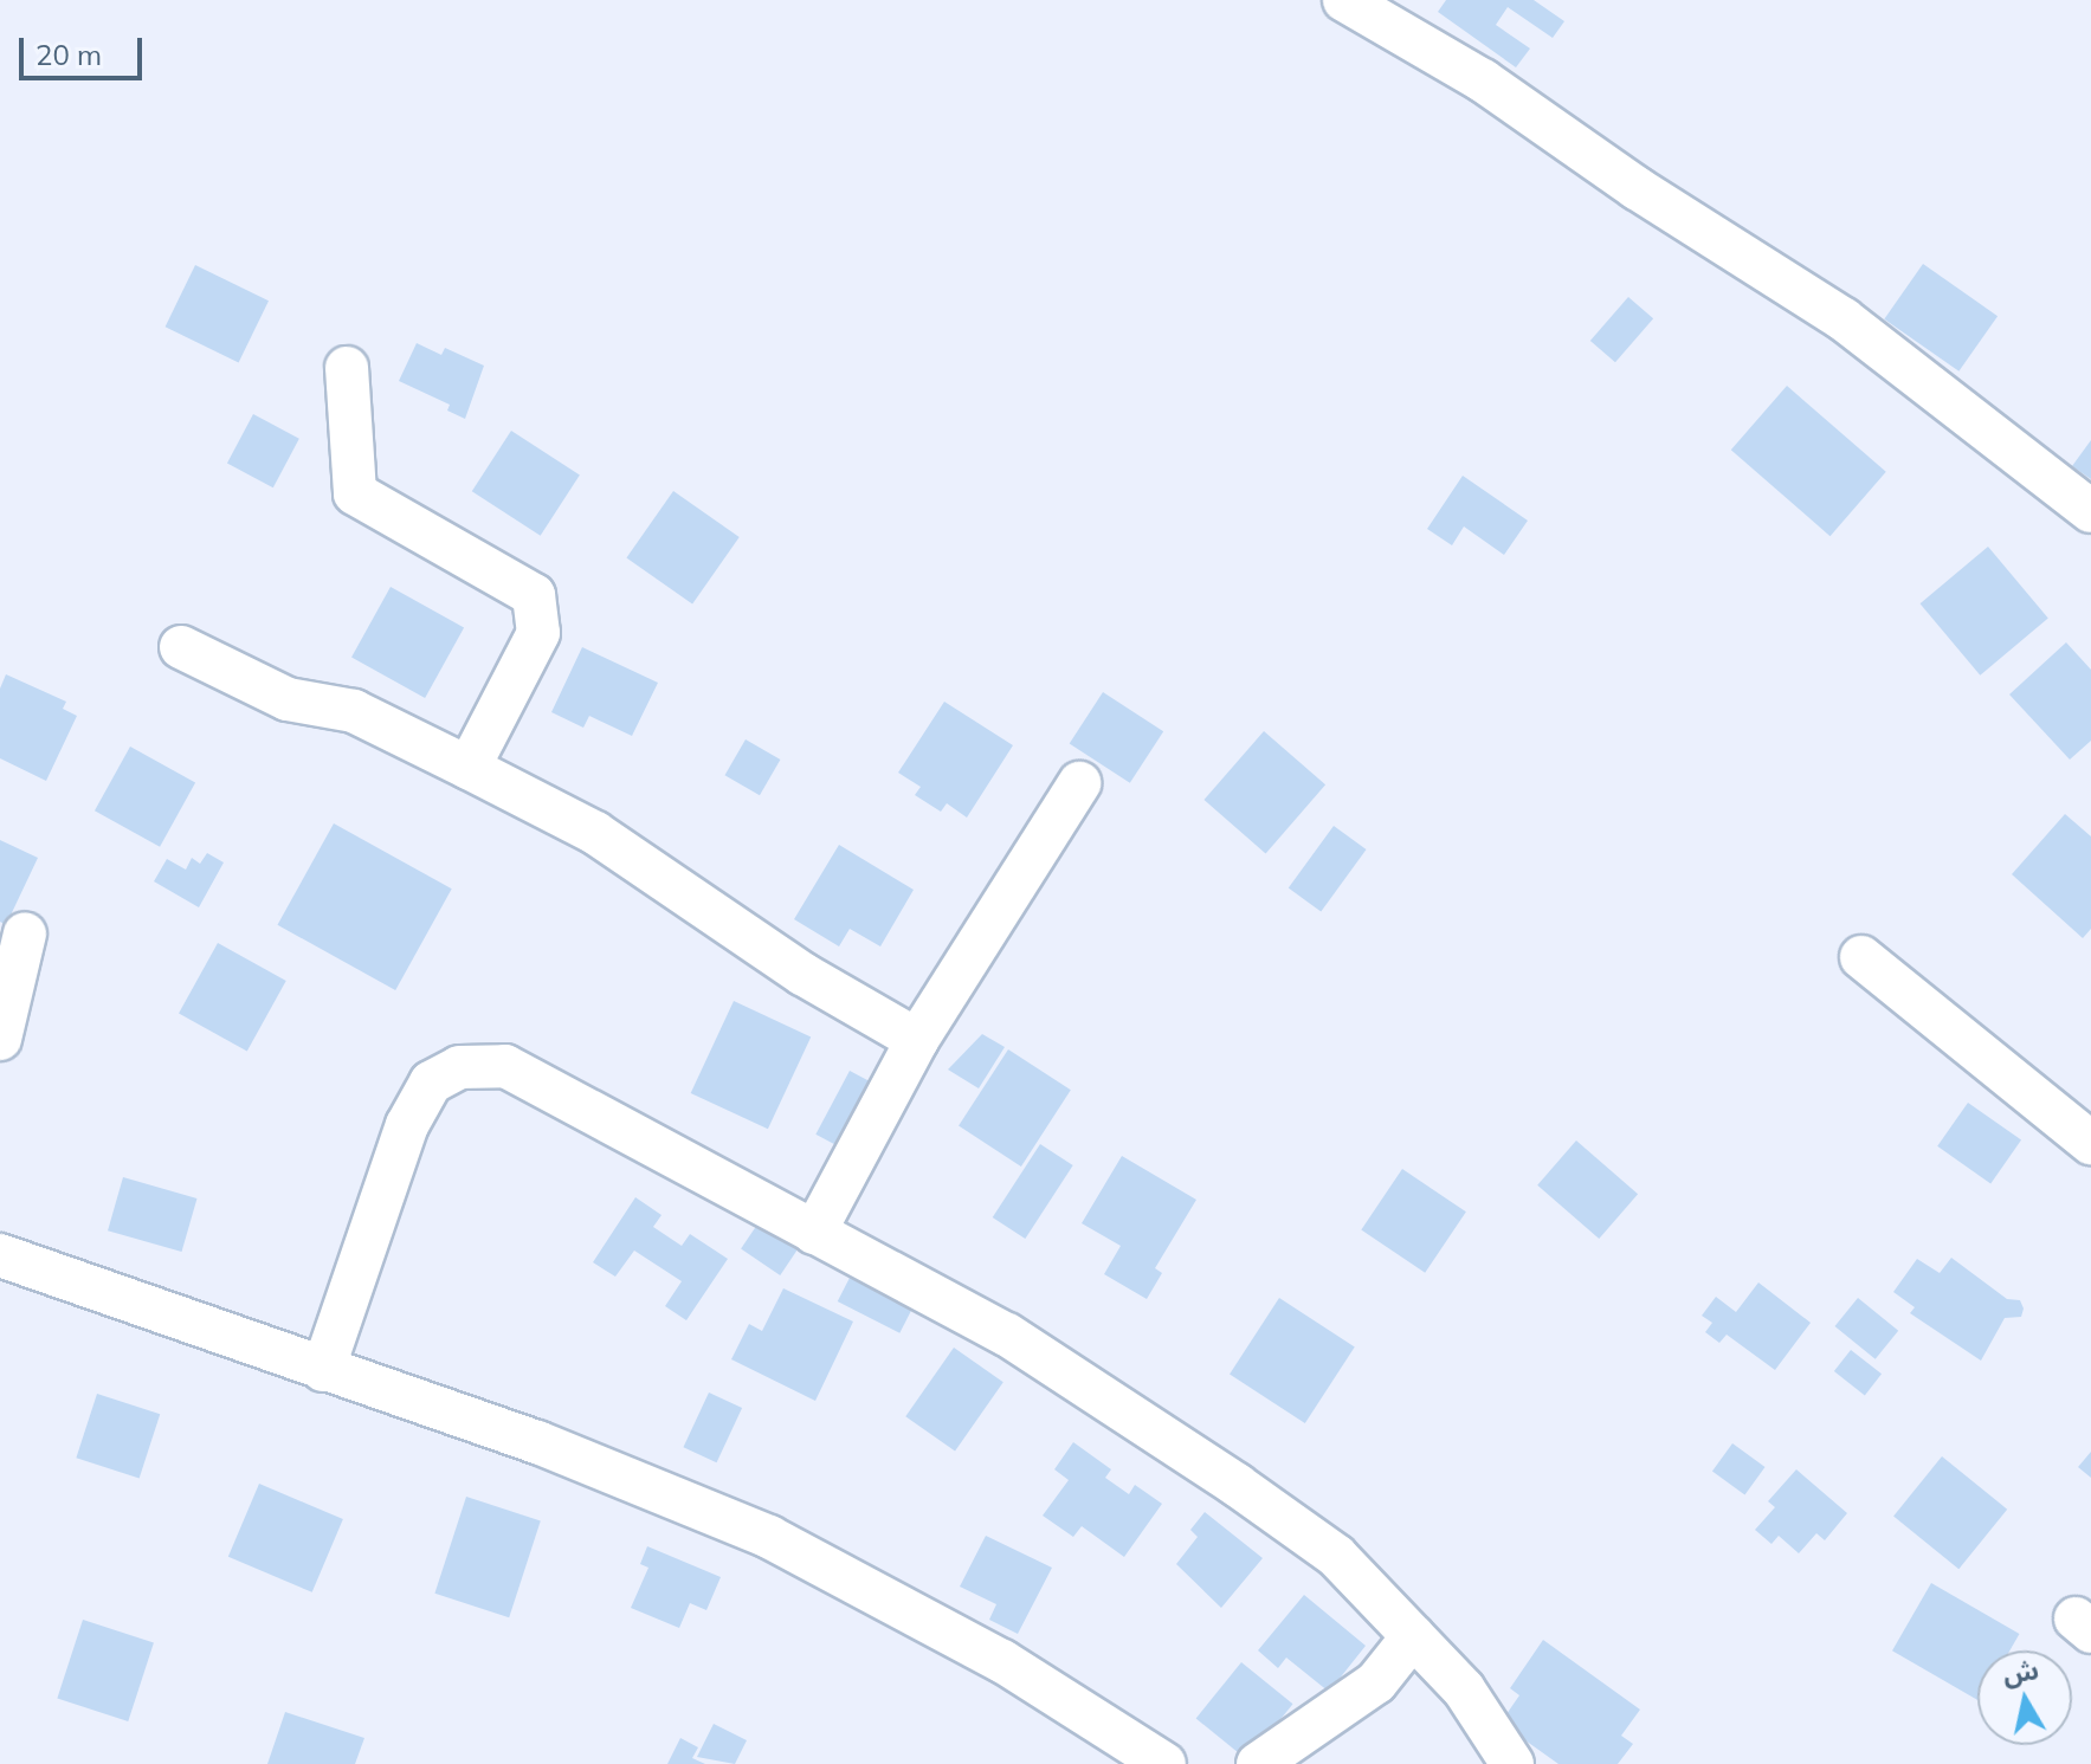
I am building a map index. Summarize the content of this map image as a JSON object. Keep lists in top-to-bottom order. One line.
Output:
{"scale_bar":"20 m","north":"top"}
